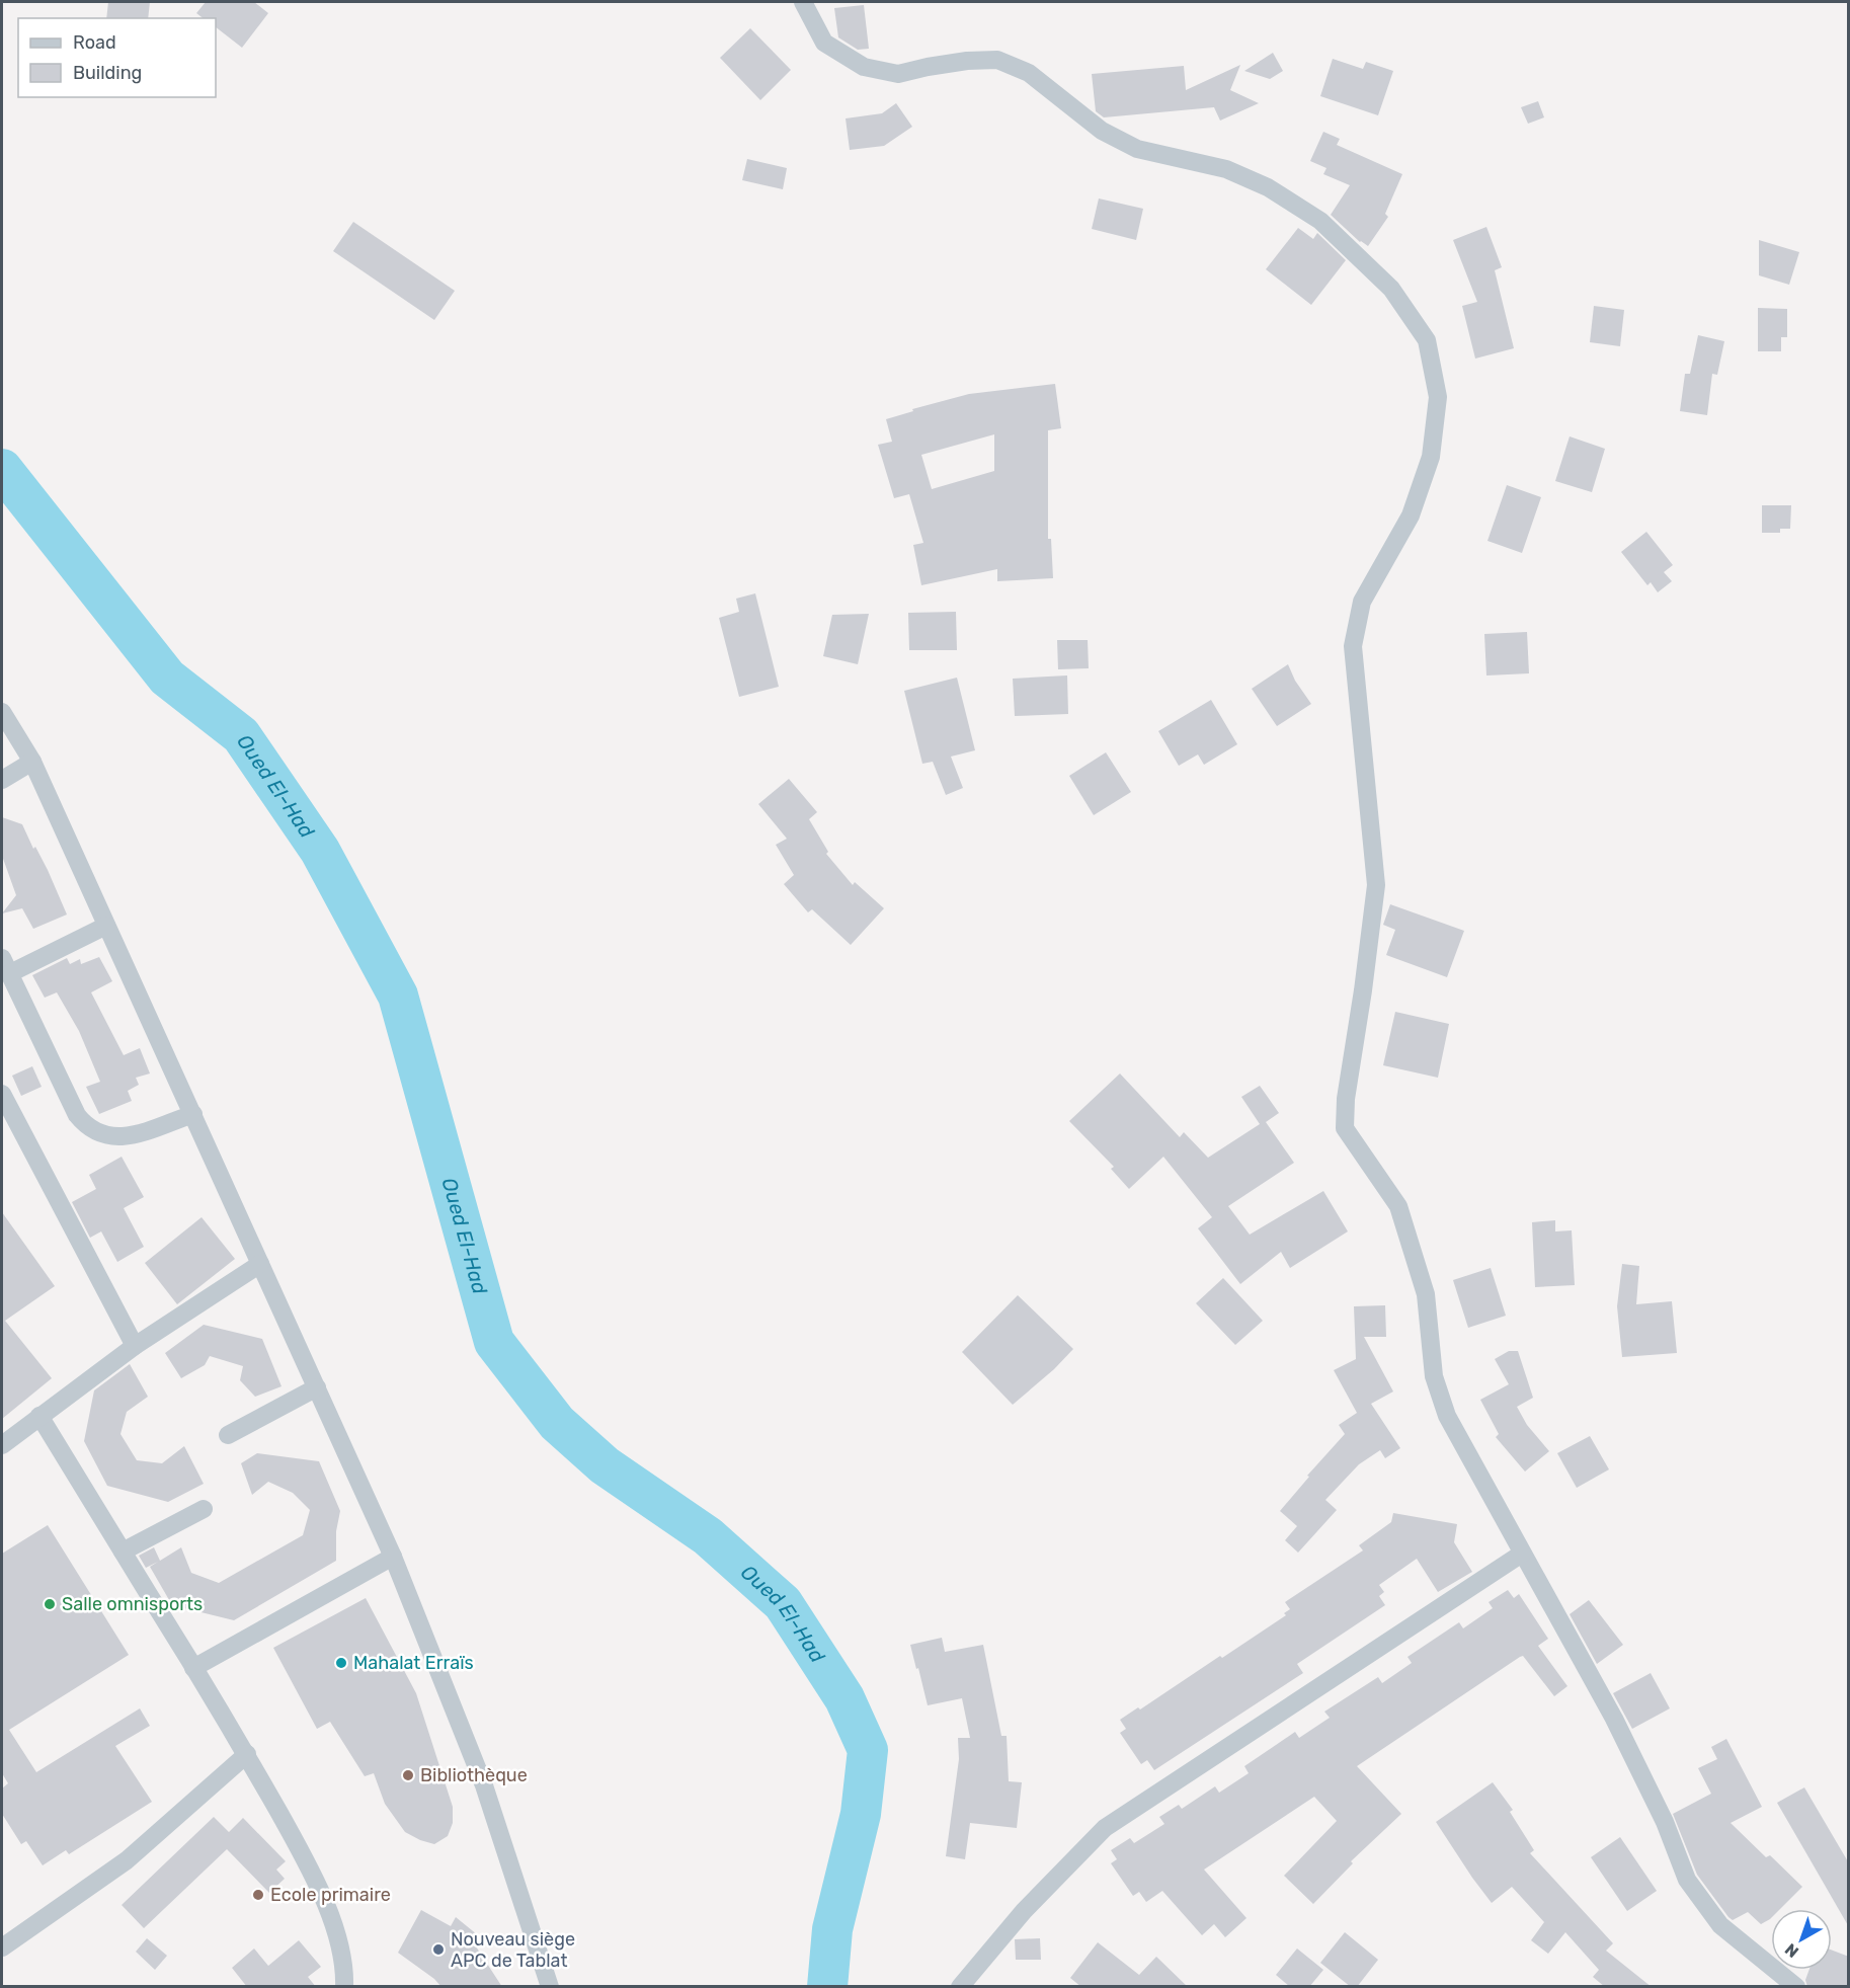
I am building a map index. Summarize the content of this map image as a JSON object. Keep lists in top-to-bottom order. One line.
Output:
{"water":["Oued El-Had"],"places":["Salle omnisports","Mahalat Erraïs","Bibliothèque","Ecole primaire","Nouveau siège APC de Tablat"],"legend":["Road","Building"],"north":"bottom left"}
